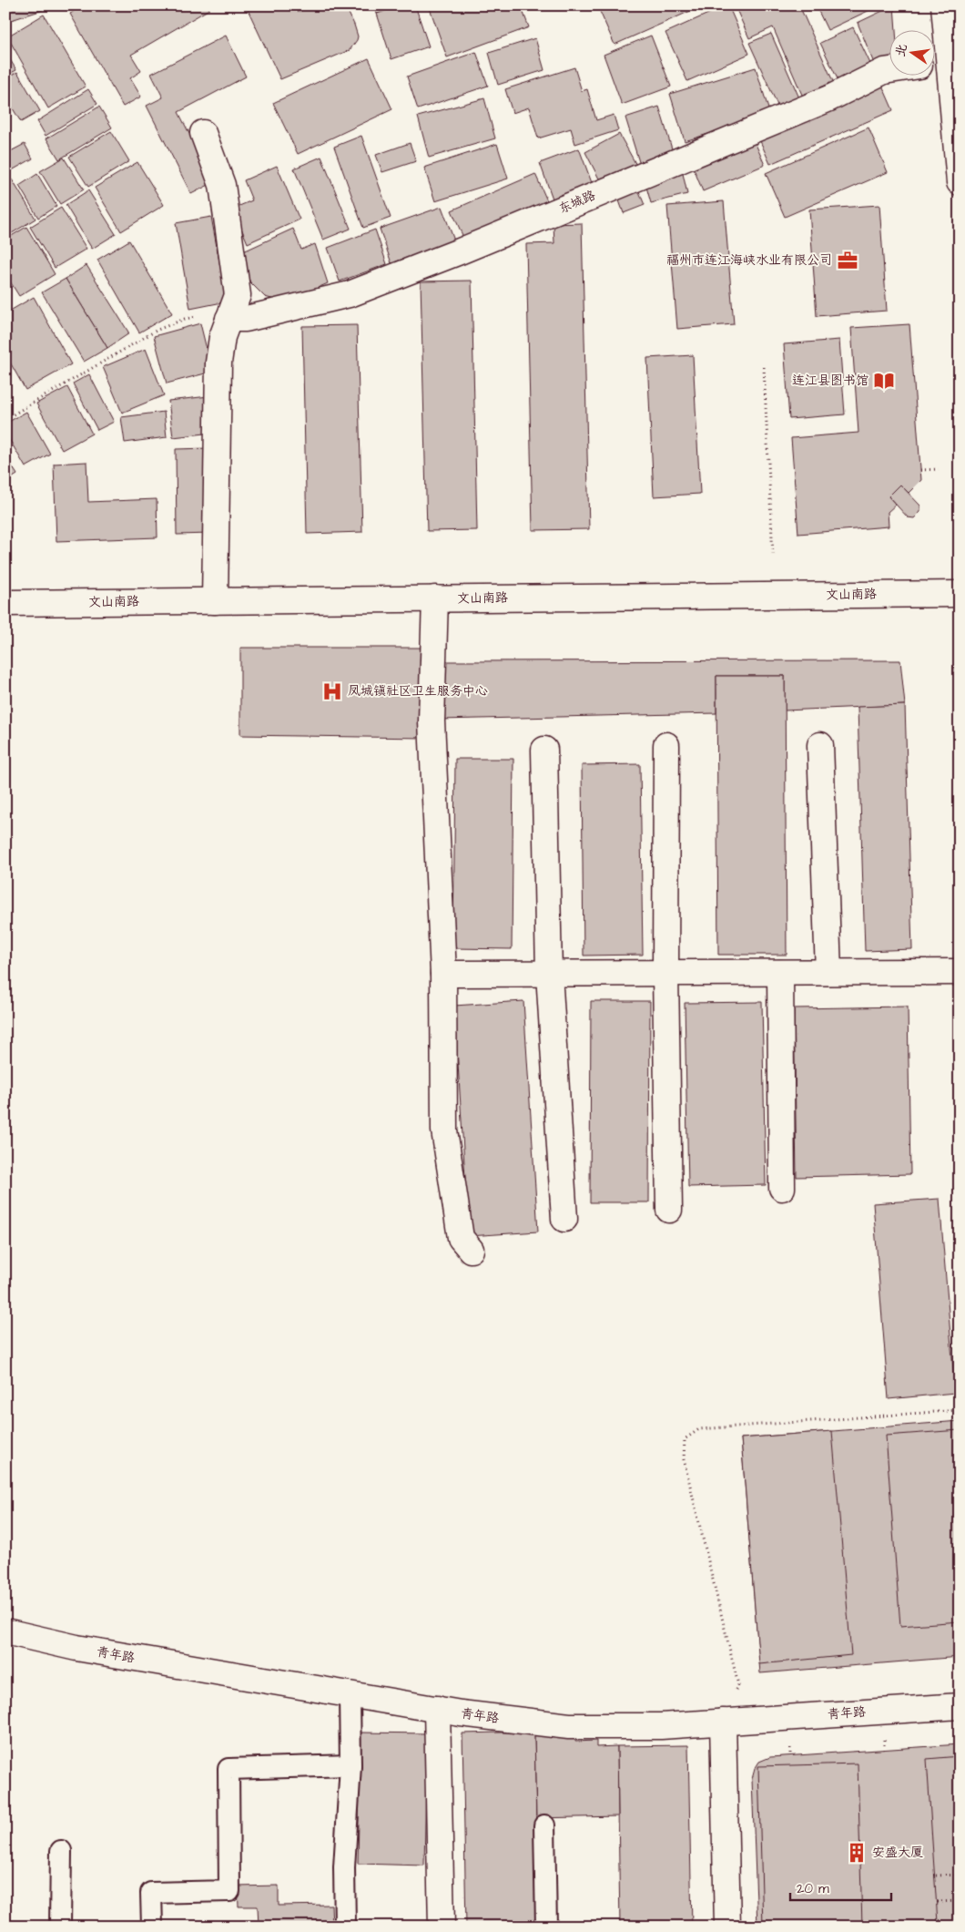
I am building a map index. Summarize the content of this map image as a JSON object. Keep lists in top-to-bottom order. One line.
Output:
{"streets":{"street":["东城路","文山南路","青年路"]},"places":{"office":["福州市连江海峡水业有限公司"],"library":["连江县图书馆"],"hospital":["凤城镇社区卫生服务中心"],"building":["安盛大厦"]},"scale_bar":"20 m","north":"left"}
